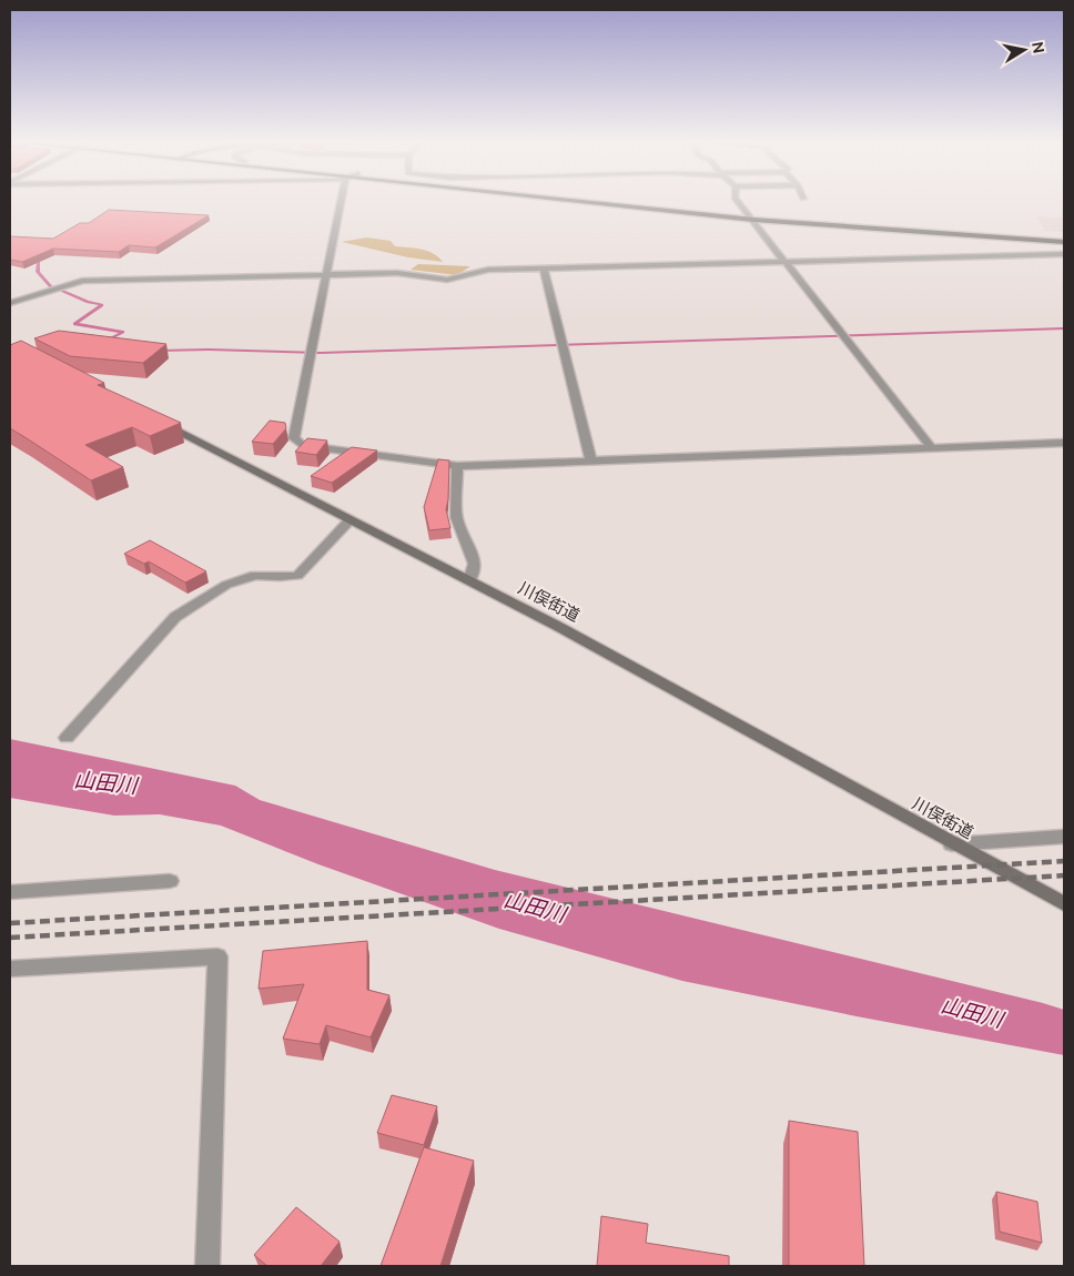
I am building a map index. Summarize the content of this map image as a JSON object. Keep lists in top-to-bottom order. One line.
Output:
{"streets":{"main road":["川俣街道"]},"water":["山田川"],"north":"right"}
